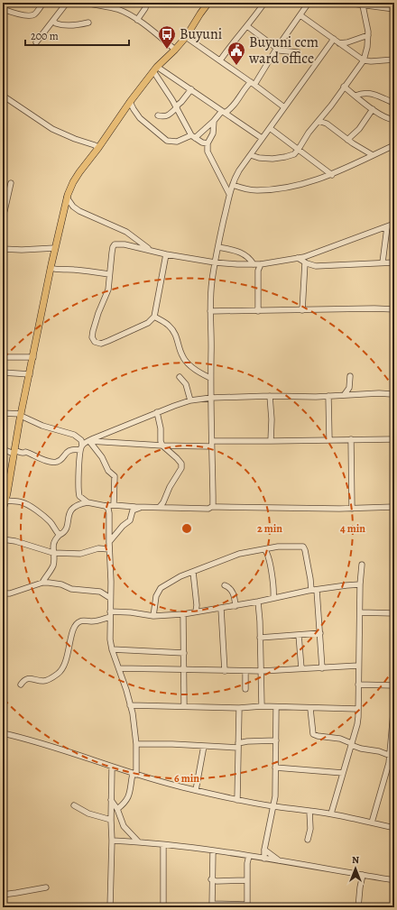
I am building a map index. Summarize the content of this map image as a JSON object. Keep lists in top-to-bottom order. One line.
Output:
{"places":{"bus stop":["Buyuni"],"public building":["Buyuni ccm ward office"]},"scale_bar":"200 m","north":"top","rings":["2 min","4 min","6 min"]}
